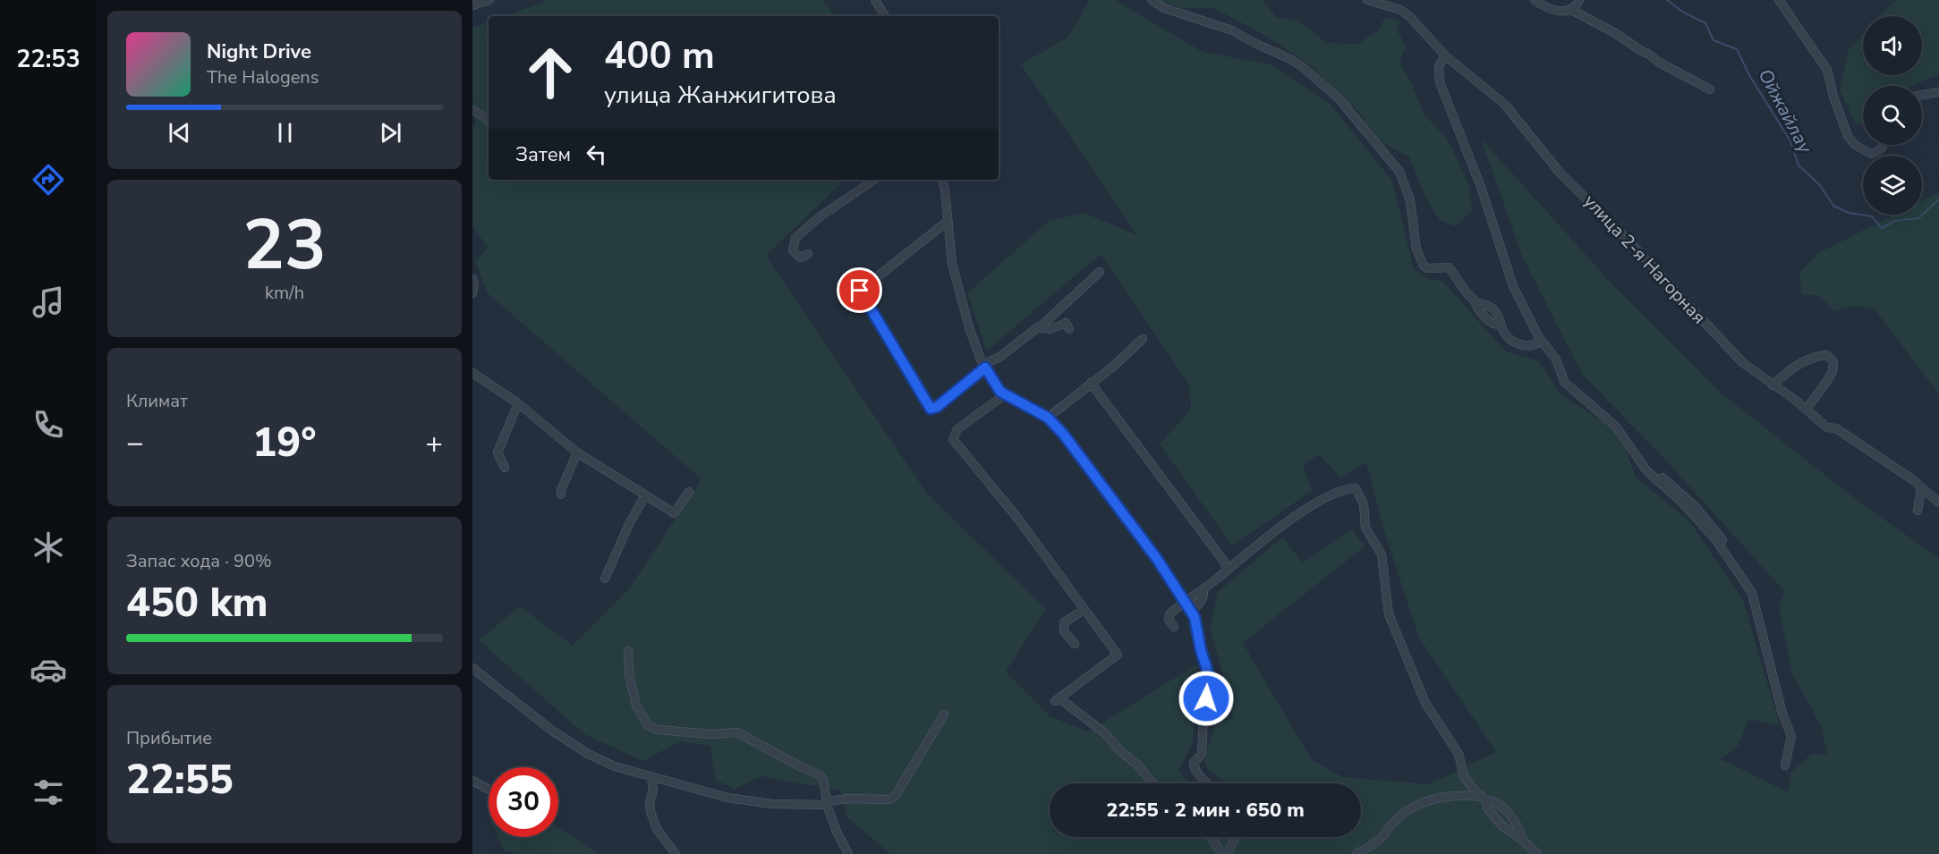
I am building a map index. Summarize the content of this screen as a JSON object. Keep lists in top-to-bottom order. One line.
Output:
{"streets":{"street":["улица 2-я Нагорная"]},"water":["Ойжайлау"],"page":{"tabs":"22:53","turn":["400 m","улица Жанжигитова"],"song":["Night Drive","The Halogens"],"then":"Затем","tile":[["23","km/h"],"Климат",["Запас хода · 90%","450 km"],["Прибытие","22:55"]],"heat":["−","19°","+"],"limit":"30","trip":"22:55 · 2 мин · 650 m"}}
